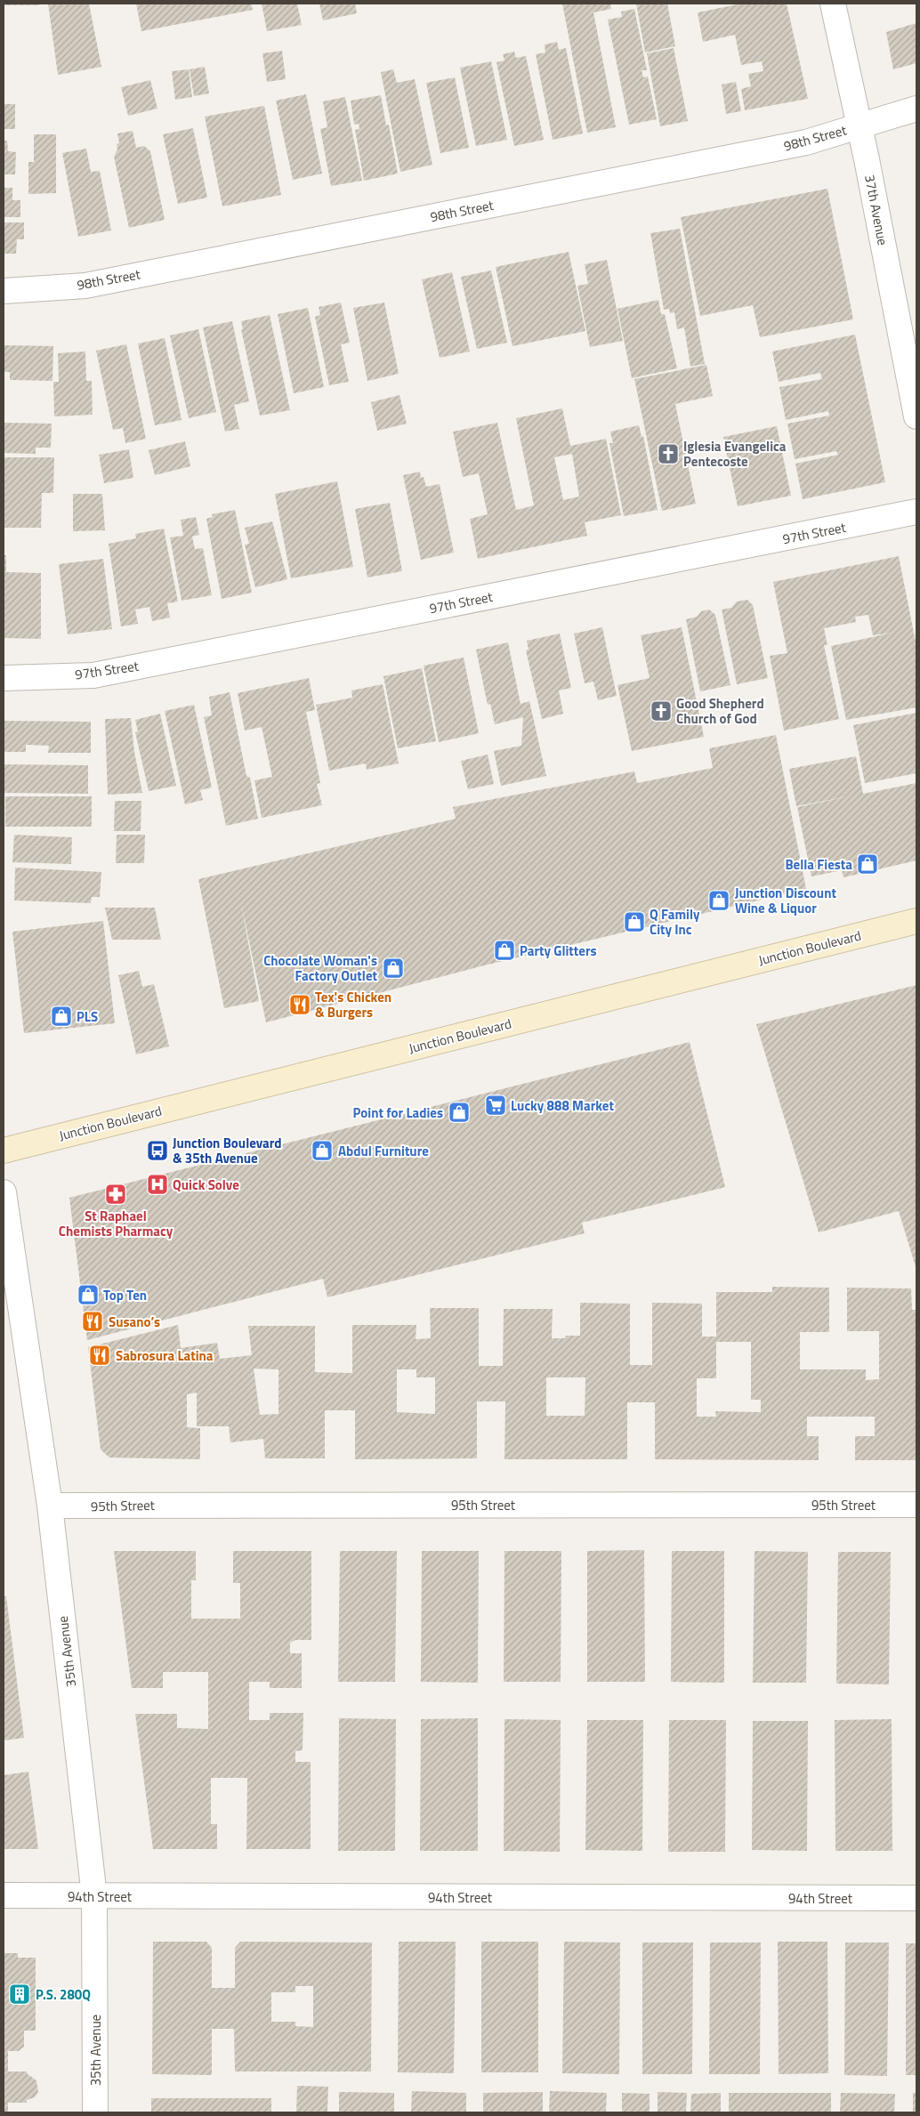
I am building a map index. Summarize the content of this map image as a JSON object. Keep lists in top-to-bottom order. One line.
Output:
{"streets":{"main road":["Junction Boulevard"],"street":["98th Street","37th Avenue","97th Street","95th Street","35th Avenue","94th Street"]},"crossings":[["98th Street","37th Avenue"],["95th Street","35th Avenue"],["35th Avenue","94th Street"]],"places":{"church":["Iglesia Evangelica Pentecoste","Good Shepherd Church of God"],"shop":["Bella Fiesta","Junction Discount Wine & Liquor","Q Family City Inc","Party Glitters","Chocolate Woman's Factory Outlet","PLS","Point for Ladies","Abdul Furniture","Top Ten"],"restaurant":["Tex's Chicken & Burgers","Susano’s","Sabrosura Latina"],"supermarket":["Lucky 888 Market"],"bus stop":["Junction Boulevard & 35th Avenue"],"hospital":["Quick Solve"],"pharmacy":["St Raphael Chemists Pharmacy"],"building":["P.S. 280Q"]}}
